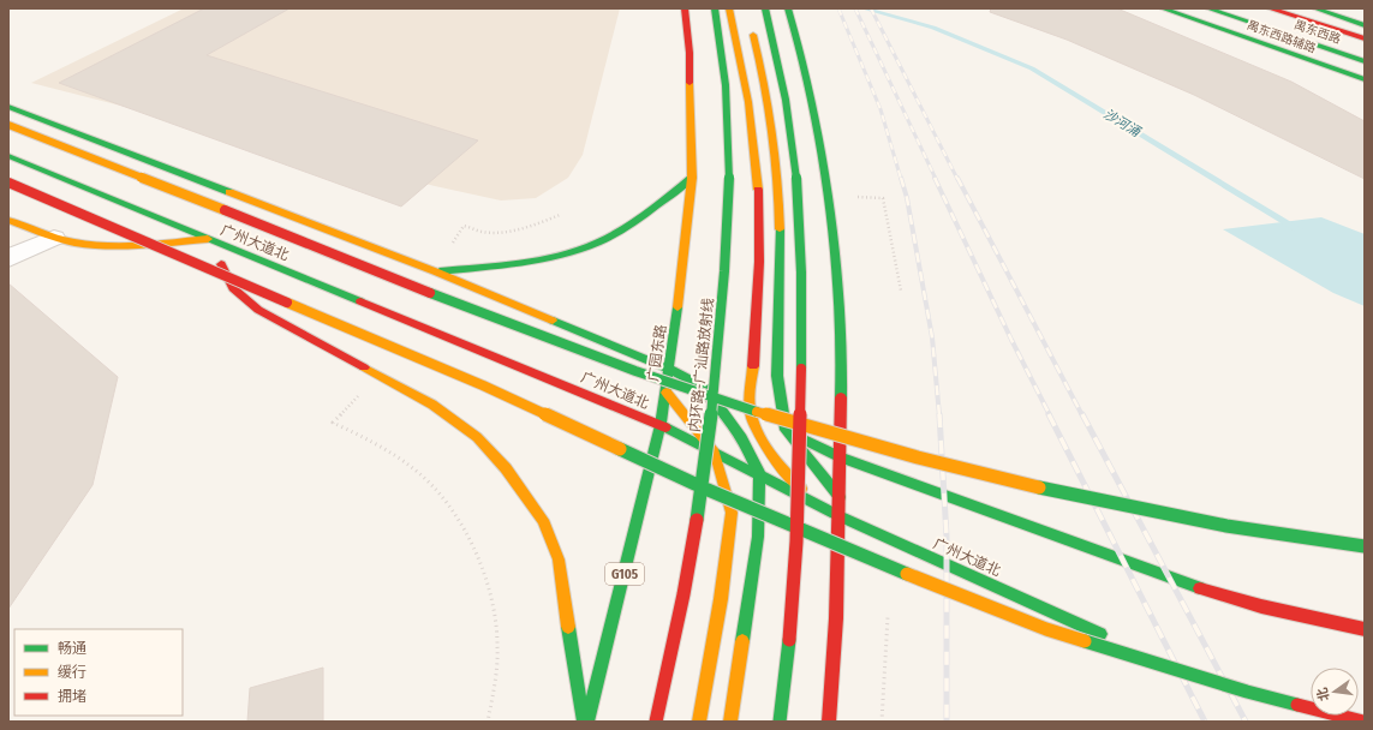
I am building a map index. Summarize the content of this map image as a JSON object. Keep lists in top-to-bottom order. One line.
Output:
{"streets":{"main road":["禺东西路","禺东西路辅路","广州大道北","广园东路","内环路-广汕路放射线","G105"]},"crossings":[["广州大道北","广园东路"]],"water":["沙河涌"],"legend":["畅通","缓行","拥堵"],"north":"left"}
